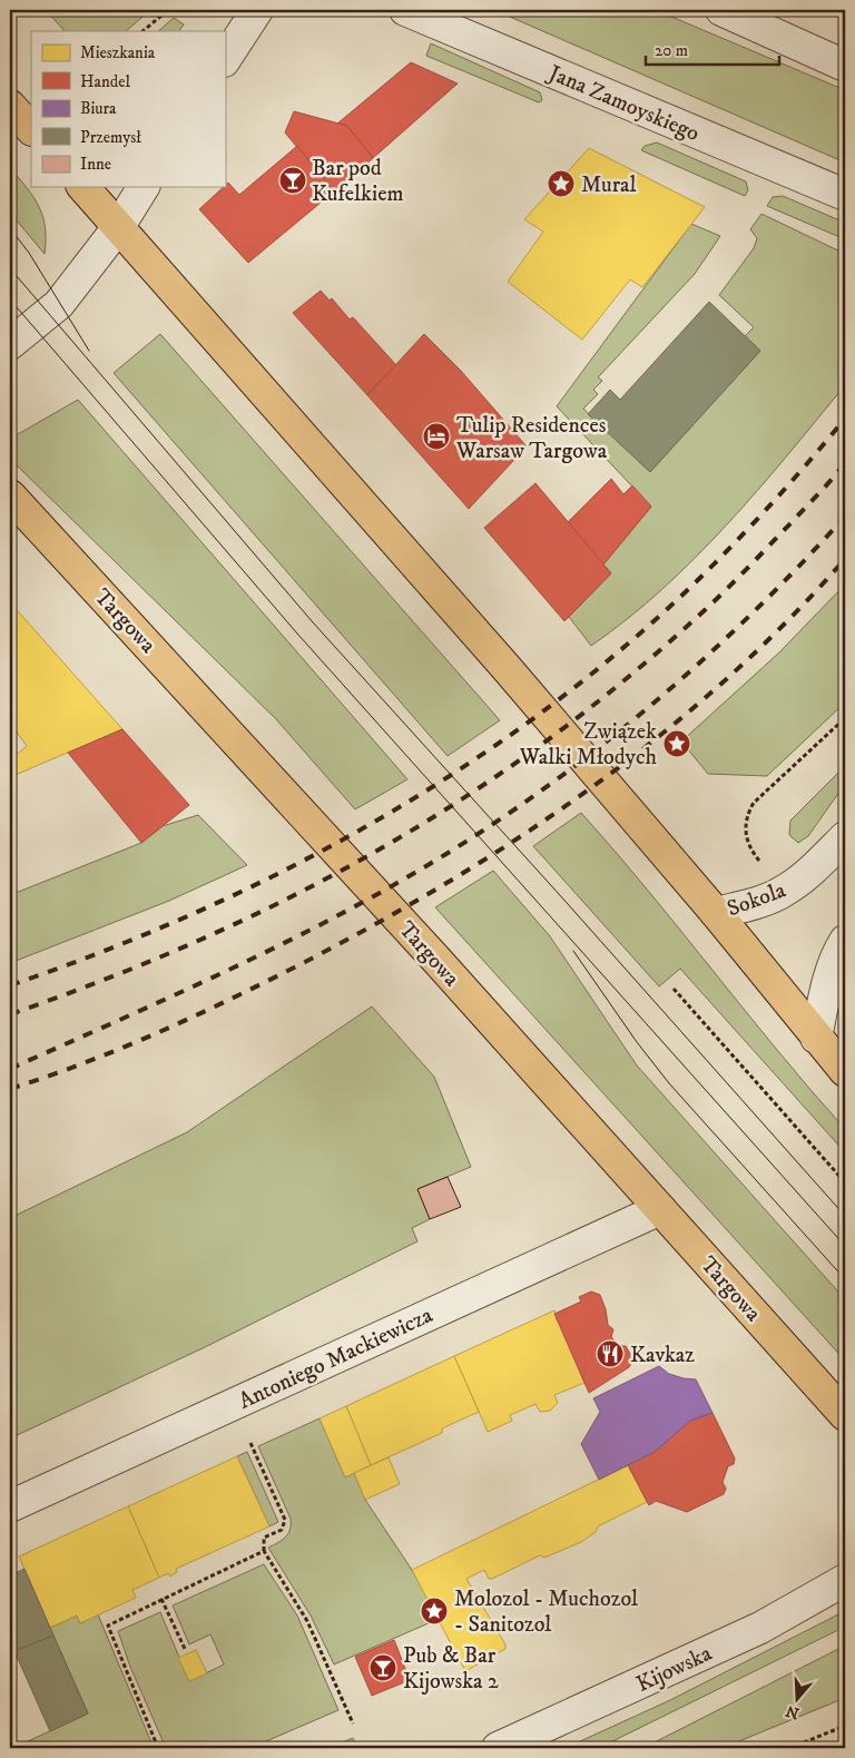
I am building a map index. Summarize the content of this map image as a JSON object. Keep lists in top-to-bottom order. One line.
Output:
{"streets":{"main road":["Targowa"],"street":["Jana Zamoyskiego","Sokola","Antoniego Mackiewicza","Kijowska"]},"crossings":[["Targowa","Antoniego Mackiewicza"]],"places":{"bar":["Bar pod Kufelkiem","Pub & Bar Kijowska 2"],"place":["Mural","Związek Walki Młodych","Molozol - Muchozol - Sanitozol"],"hotel":["Tulip Residences Warsaw Targowa"],"restaurant":["Kavkaz"]},"legend":["Mieszkania","Handel","Biura","Przemysł","Inne"],"scale_bar":"20 m","north":"bottom"}
